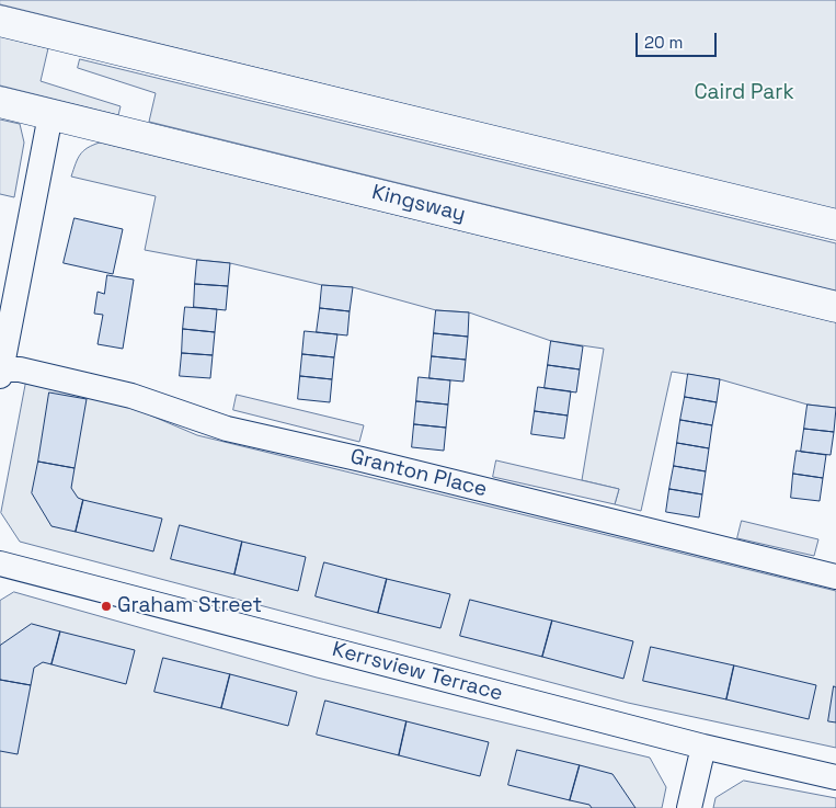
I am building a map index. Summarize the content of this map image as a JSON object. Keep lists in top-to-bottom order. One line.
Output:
{"streets":{"highway":["Kingsway"],"street":["Granton Place","Kerrsview Terrace"]},"parks":["Caird Park"],"places":["Graham Street"],"scale_bar":"20 m"}
